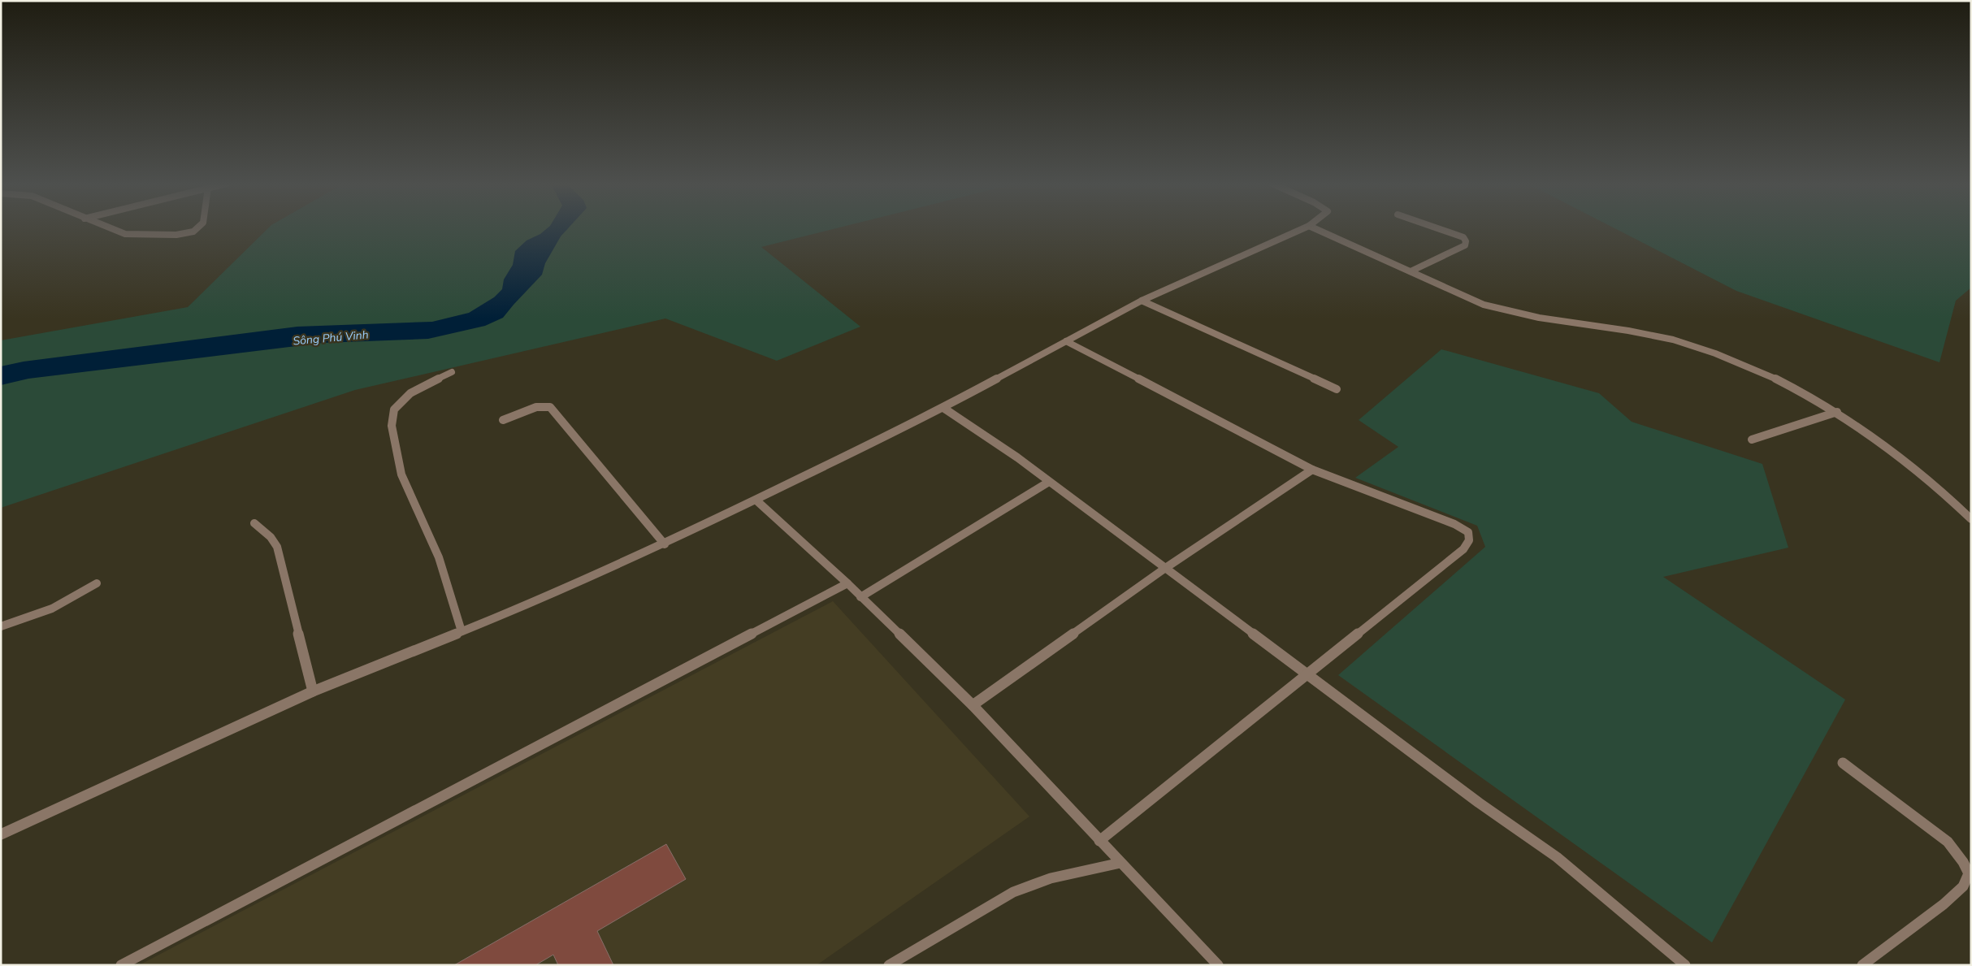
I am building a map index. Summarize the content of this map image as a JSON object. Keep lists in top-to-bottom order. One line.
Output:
{"water":["Sông Phú Vinh"]}
